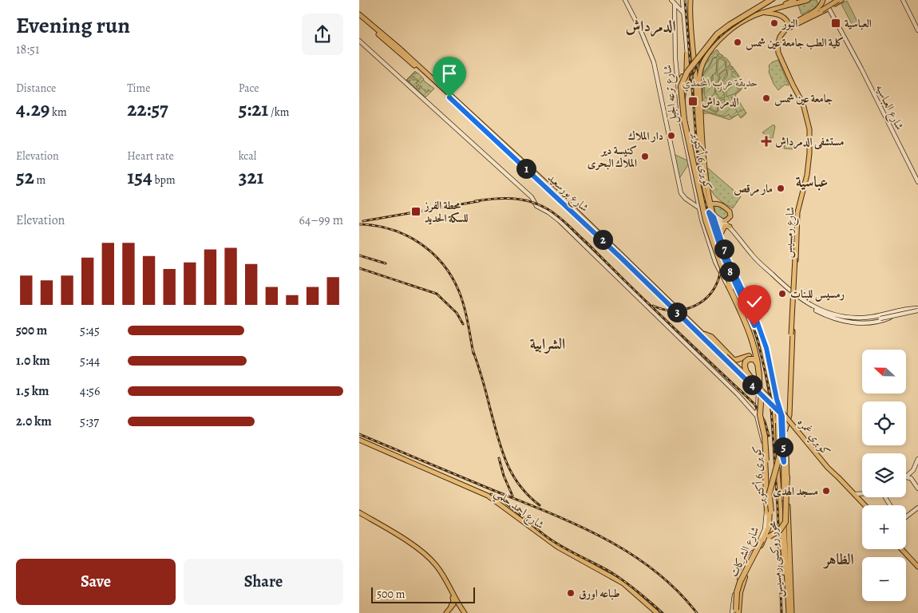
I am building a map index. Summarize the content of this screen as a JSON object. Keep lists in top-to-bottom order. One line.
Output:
{"streets":{"highway":["كوبرى 6 أكتوبر"],"main road":["شارع ترعه الجبل","شارع العباسيه","شارع بورسعيد","شارع رمسيس","كوبري غمره","شارع احمد حلمي","شارع الشركات","محور روكسى رمسيس"]},"crossings":[["شارع ترعه الجبل","شارع الشركات"],["شارع بورسعيد","كوبري غمره"],["شارع رمسيس","محور روكسى رمسيس"]],"districts":["الدمرداش","عباسية","الشرابية","الظاهر"],"parks":["حديقة عرب المحمدي"],"places":{"other":["النور","كلية الطب جامعة عين شمس","جامعة عين شمس","دار الملاك","كنيسة دير الملاك البحرى","مار مرقص","رمسيس للبنات","مسجد الهدى","طباعه اورق"],"transit":["العباسية","الدمرداش","محطة الفرز للسكة الحديد"],"health":["مستشفى الدمرداش"]},"scale_bar":"500 m","north":"left","page":{"heading":["Evening run","18:51"],"stats":[["Distance","4.29 km"],["Time","22:57"],["Pace","5:21 /km"],["Elevation","52 m"],["Heart rate","154 bpm"],["kcal","321"]],"pins":["1","2","7","8","3","4","5"],"chart":["Elevation","64–99 m"],"list":[{"name":"500 m","note":"5:45"},{"name":"1.0 km","note":"5:44"},{"name":"1.5 km","note":"4:56"},{"name":"2.0 km","note":"5:37"}],"map_buttons":["+","−"],"buttons":["Save","Share"],"scale":"500 m"}}
